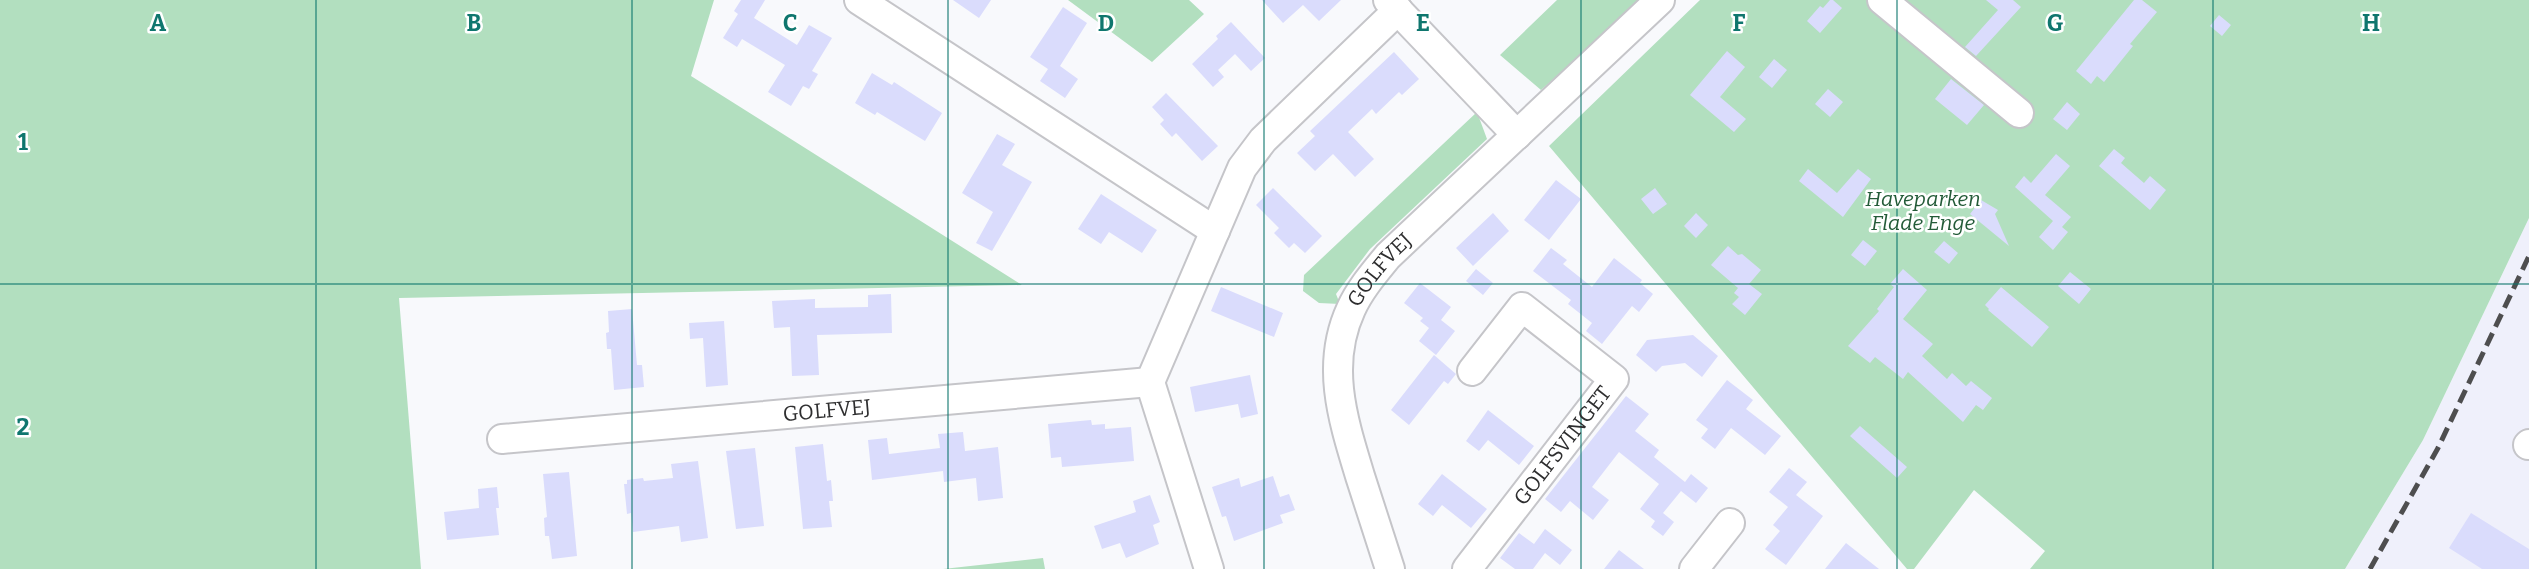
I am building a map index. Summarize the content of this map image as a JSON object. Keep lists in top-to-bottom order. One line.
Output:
{"streets":{"street":["GOLFVEJ","GOLFSVINGET"]},"parks":["Haveparken Flade Enge"],"grid":{"columns":["A","B","C","D","E","F","G","H"],"rows":["1","2"]}}
